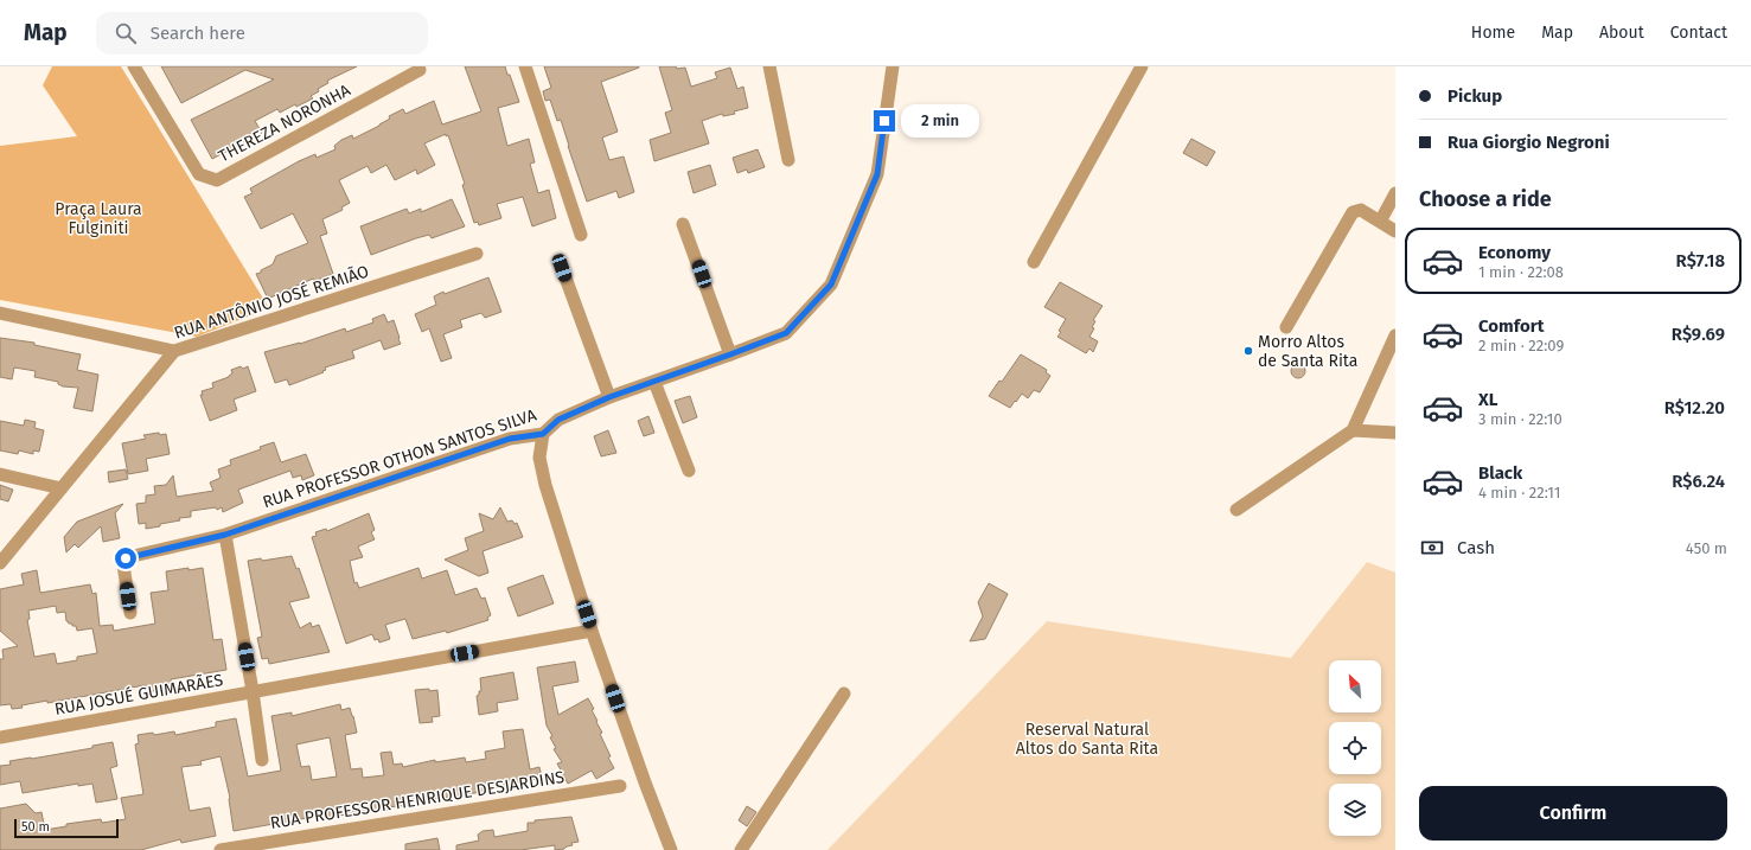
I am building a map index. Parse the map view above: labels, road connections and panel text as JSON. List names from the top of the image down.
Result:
{
  "streets": {
    "street": [
      "THEREZA NORONHA",
      "RUA ANTÔNIO JOSÉ REMIÃO",
      "RUA PROFESSOR OTHON SANTOS SILVA",
      "RUA JOSUÉ GUIMARÃES",
      "RUA PROFESSOR HENRIQUE DESJARDINS"
    ]
  },
  "parks": ["Praça Laura Fulginiti", "Reserval Natural Altos do Santa Rita"],
  "places": ["Morro Altos de Santa Rita"],
  "scale_bar": "50 m",
  "north": "top left",
  "page": {
    "header": "Map",
    "search": "Search here",
    "nav": [
      "Home",
      "Map",
      "About",
      "Contact"
    ],
    "banner": ["Pickup", "Rua Giorgio Negroni"],
    "bubble": "2 min",
    "heading": "Choose a ride",
    "list": [
      {
        "name": "Economy",
        "note": "1 min · 22:08",
        "value": "R$7.18"
      },
      {
        "name": "Comfort",
        "note": "2 min · 22:09",
        "value": "R$9.69"
      },
      {
        "name": "XL",
        "note": "3 min · 22:10",
        "value": "R$12.20"
      },
      {
        "name": "Black",
        "note": "4 min · 22:11",
        "value": "R$6.24"
      }
    ],
    "pay": ["Cash", "450 m"],
    "buttons": "Confirm",
    "scale": "50 m"
  }
}
